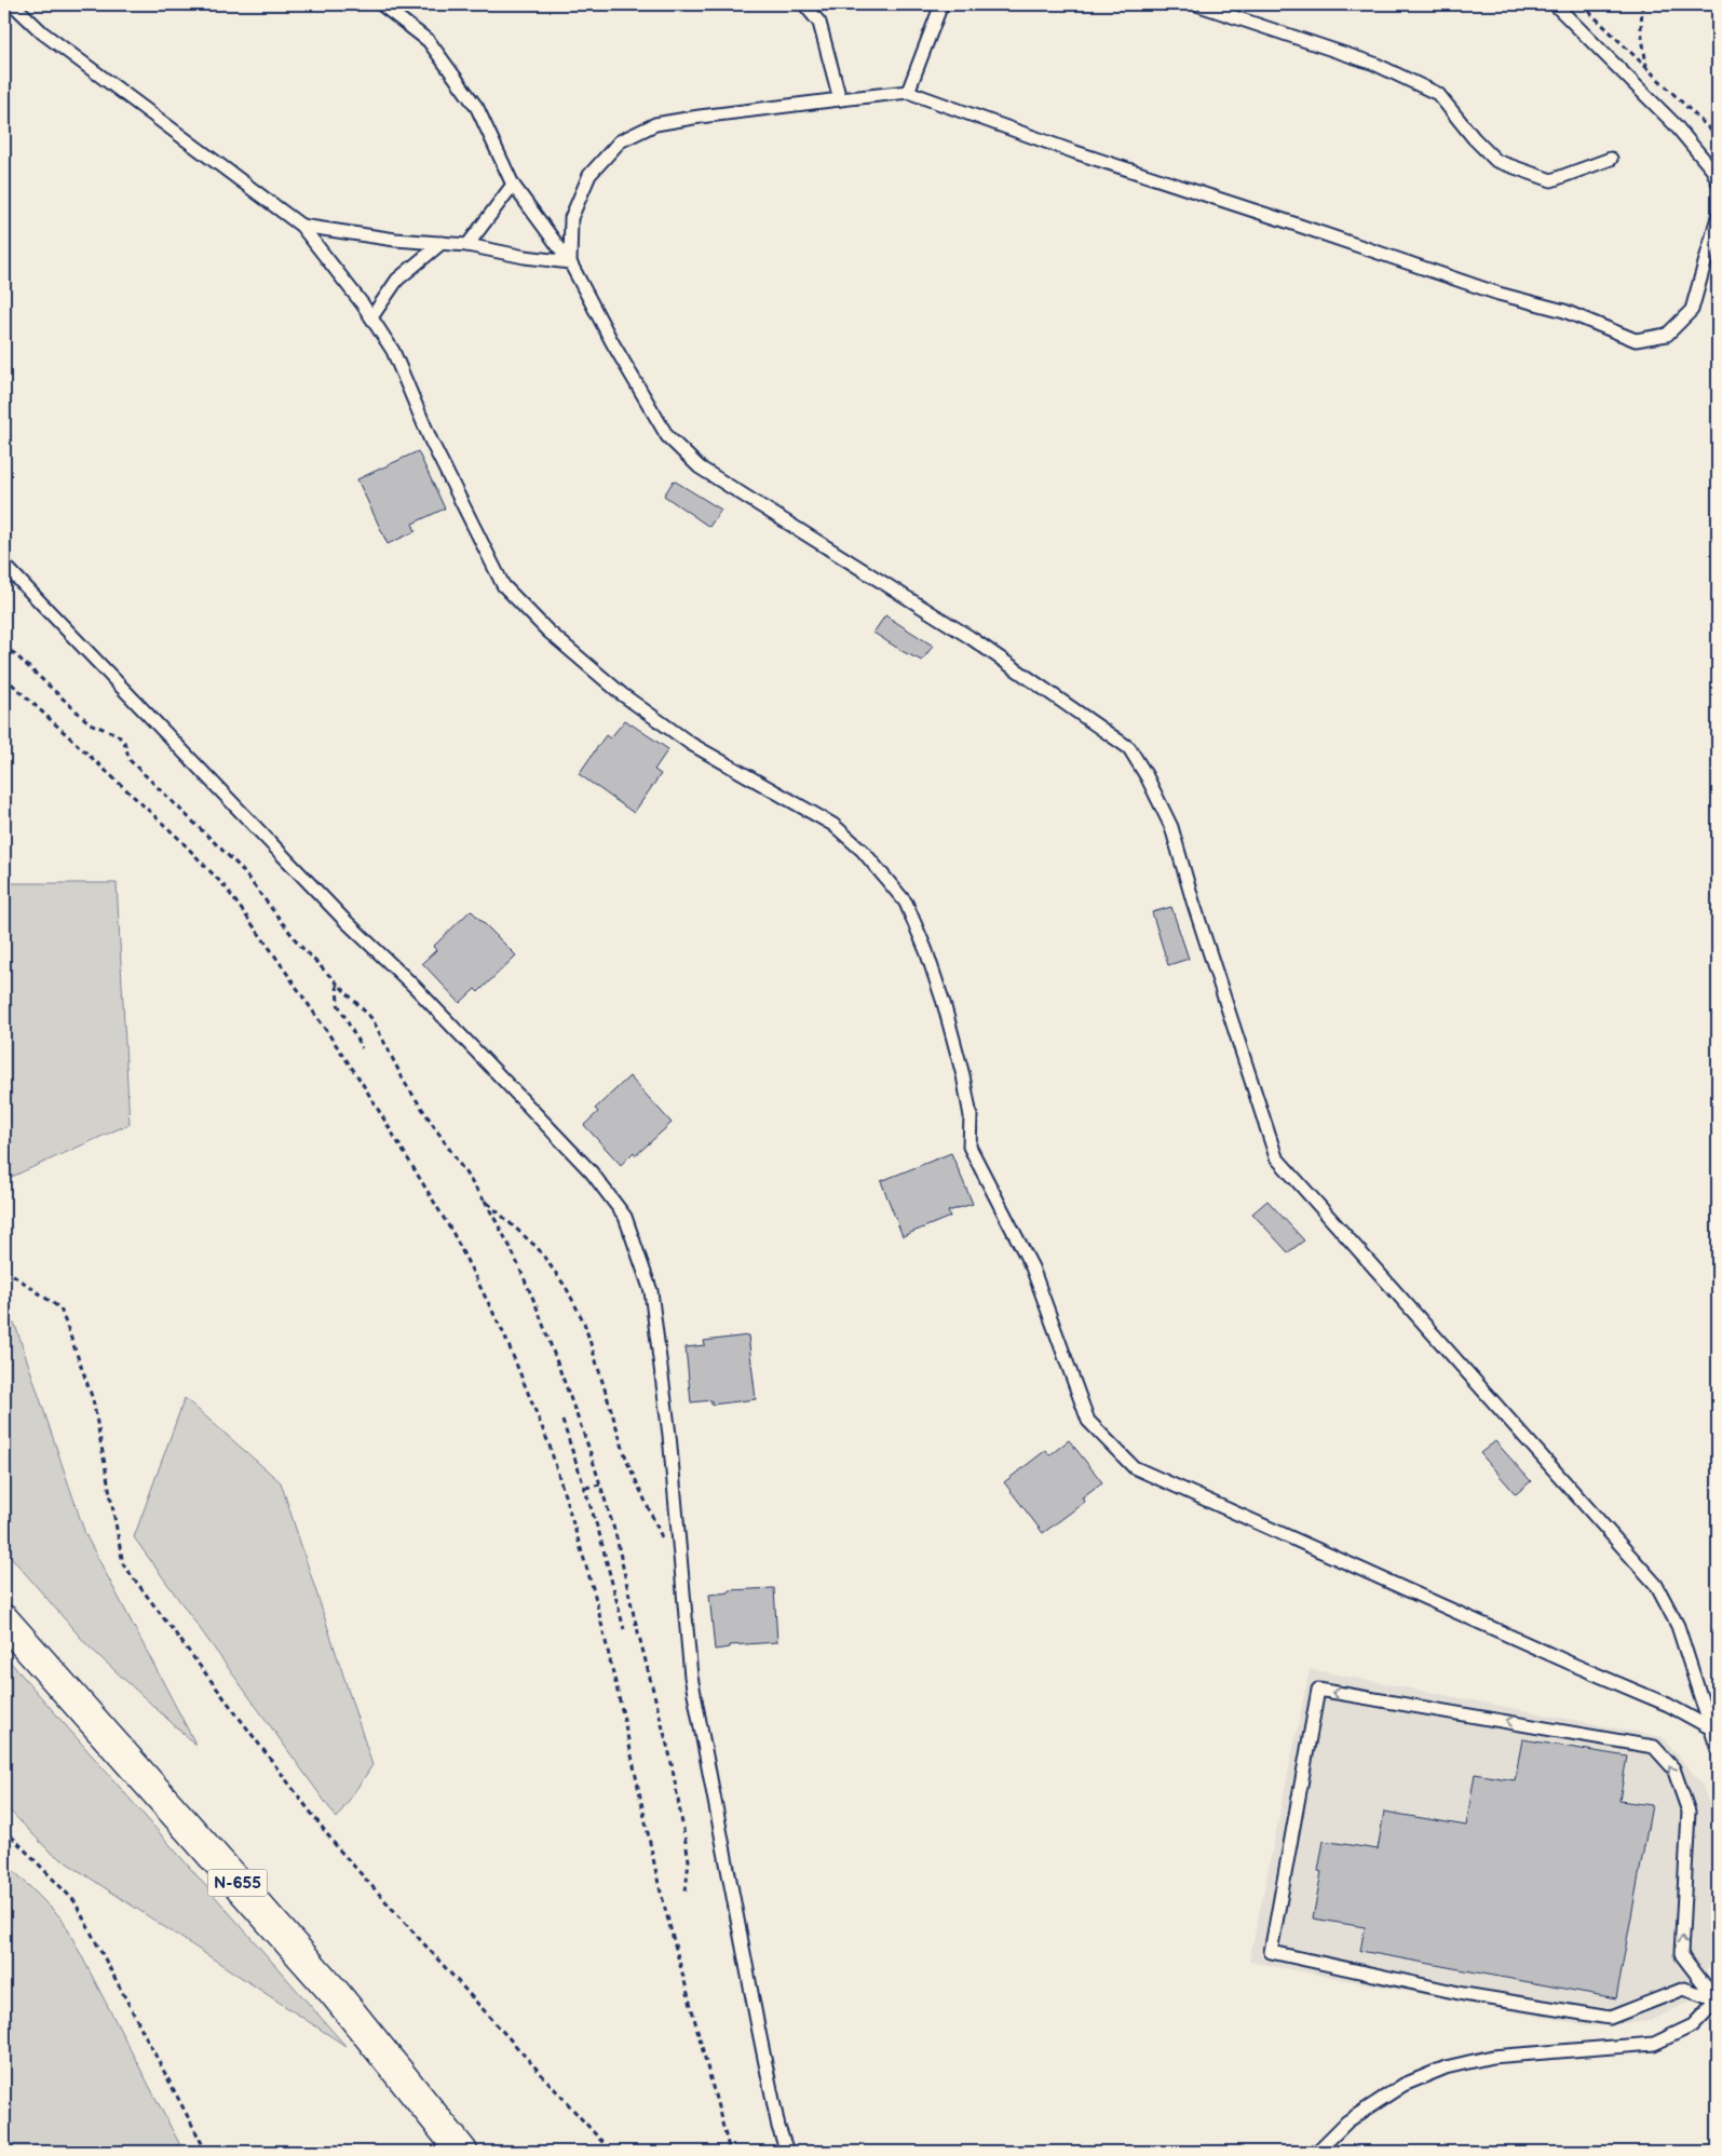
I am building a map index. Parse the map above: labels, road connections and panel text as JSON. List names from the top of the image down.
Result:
{
  "streets": {
    "highway": ["N-655"]
  }
}
